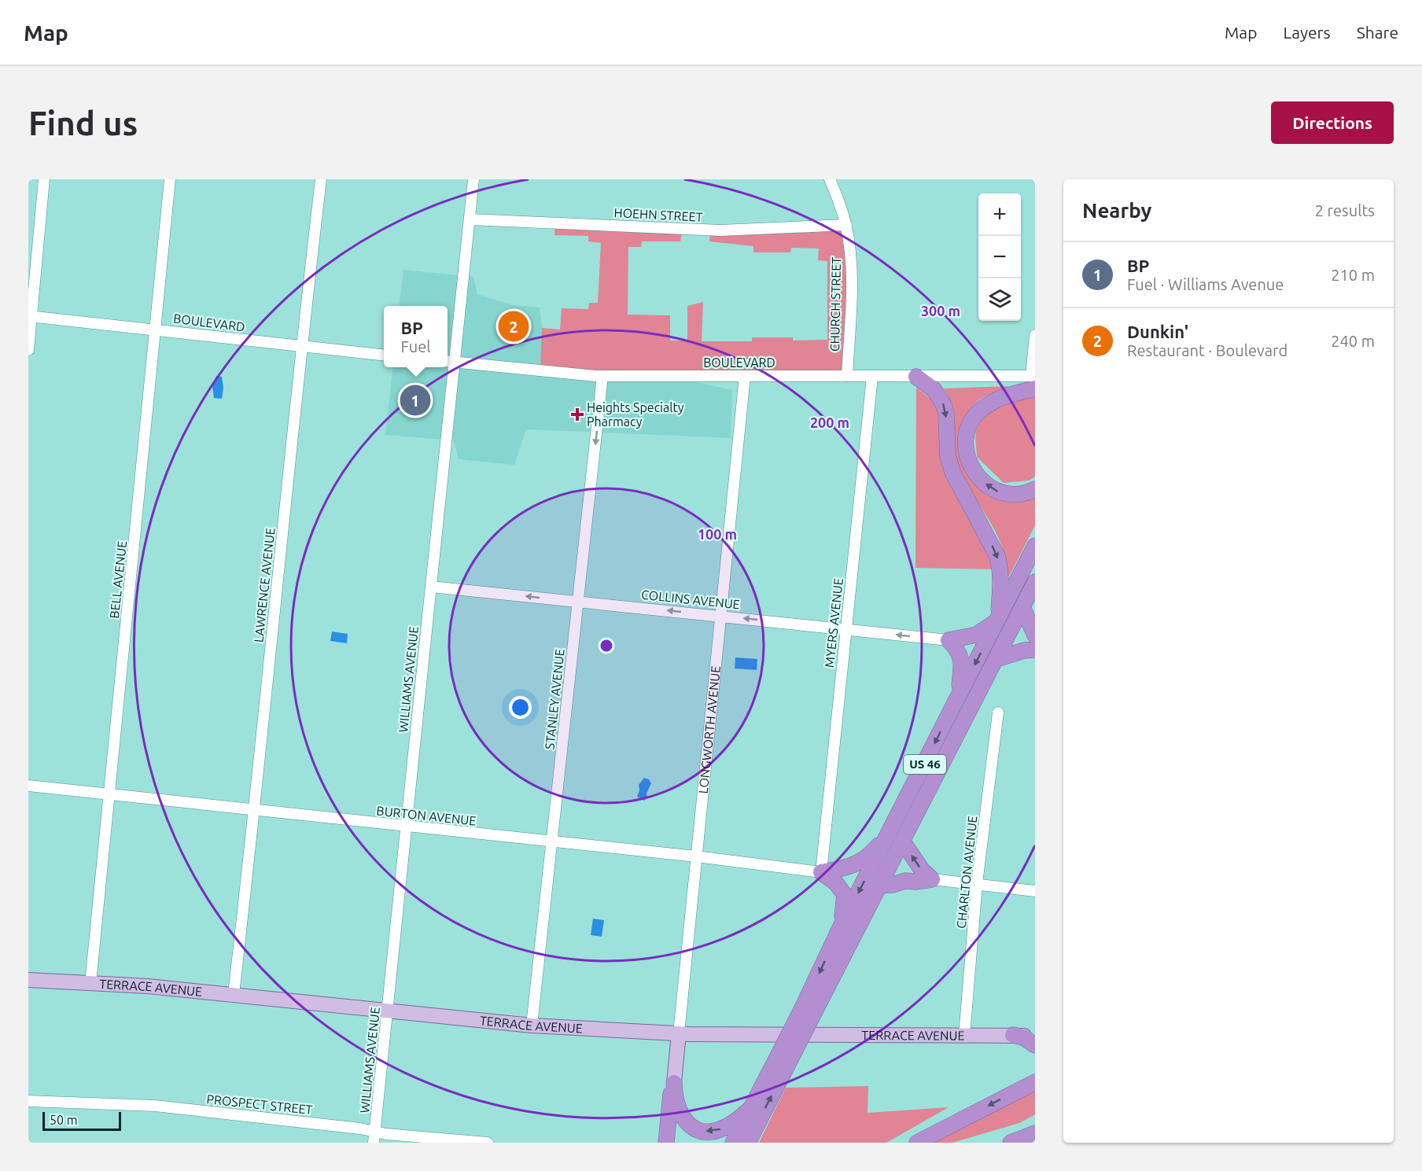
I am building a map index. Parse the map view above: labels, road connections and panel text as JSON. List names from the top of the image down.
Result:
{
  "streets": {
    "highway": ["US 46"],
    "main road": ["LONGWORTH AVENUE", "TERRACE AVENUE"],
    "street": [
      "HOEHN STREET",
      "CHURCH STREET",
      "BOULEVARD",
      "BELL AVENUE",
      "LAWRENCE AVENUE",
      "COLLINS AVENUE",
      "MYERS AVENUE",
      "WILLIAMS AVENUE",
      "STANLEY AVENUE",
      "BURTON AVENUE",
      "CHARLTON AVENUE",
      "PROSPECT STREET"
    ]
  },
  "crossings": [
    ["HOEHN STREET", "CHURCH STREET"],
    ["HOEHN STREET", "WILLIAMS AVENUE"],
    ["CHURCH STREET", "BOULEVARD"],
    ["BOULEVARD", "BELL AVENUE"],
    ["BOULEVARD", "LAWRENCE AVENUE"],
    ["BOULEVARD", "MYERS AVENUE"],
    ["BOULEVARD", "WILLIAMS AVENUE"],
    ["BOULEVARD", "STANLEY AVENUE"],
    ["BOULEVARD", "LONGWORTH AVENUE"],
    ["BELL AVENUE", "BURTON AVENUE"],
    ["BELL AVENUE", "TERRACE AVENUE"],
    ["LAWRENCE AVENUE", "BURTON AVENUE"],
    ["LAWRENCE AVENUE", "TERRACE AVENUE"],
    ["COLLINS AVENUE", "MYERS AVENUE"],
    ["COLLINS AVENUE", "WILLIAMS AVENUE"],
    ["COLLINS AVENUE", "STANLEY AVENUE"],
    ["COLLINS AVENUE", "LONGWORTH AVENUE"],
    ["MYERS AVENUE", "BURTON AVENUE"],
    ["WILLIAMS AVENUE", "BURTON AVENUE"],
    ["WILLIAMS AVENUE", "TERRACE AVENUE"],
    ["WILLIAMS AVENUE", "PROSPECT STREET"],
    ["STANLEY AVENUE", "BURTON AVENUE"],
    ["STANLEY AVENUE", "TERRACE AVENUE"],
    ["LONGWORTH AVENUE", "BURTON AVENUE"],
    ["LONGWORTH AVENUE", "TERRACE AVENUE"],
    ["CHARLTON AVENUE", "TERRACE AVENUE"]
  ],
  "one_way": ["COLLINS AVENUE"],
  "places": {
    "health": ["Heights Specialty Pharmacy"]
  },
  "scale_bar": "50 m",
  "page": {
    "header": "Map",
    "nav": ["Map", "Layers", "Share"],
    "buttons": "Directions",
    "title": "Find us",
    "heading": ["Nearby", "2 results"],
    "map_buttons": ["+", "−"],
    "list": [
      {
        "mark": "1",
        "name": "BP",
        "note": "Fuel · Williams Avenue",
        "value": "210 m"
      },
      {
        "mark": "2",
        "name": "Dunkin'",
        "note": "Restaurant · Boulevard",
        "value": "240 m"
      }
    ],
    "popup": ["BP", "Fuel"],
    "pins": ["2", "1"],
    "scale": "50 m"
  },
  "rings": ["300 m", "200 m", "100 m"]
}
